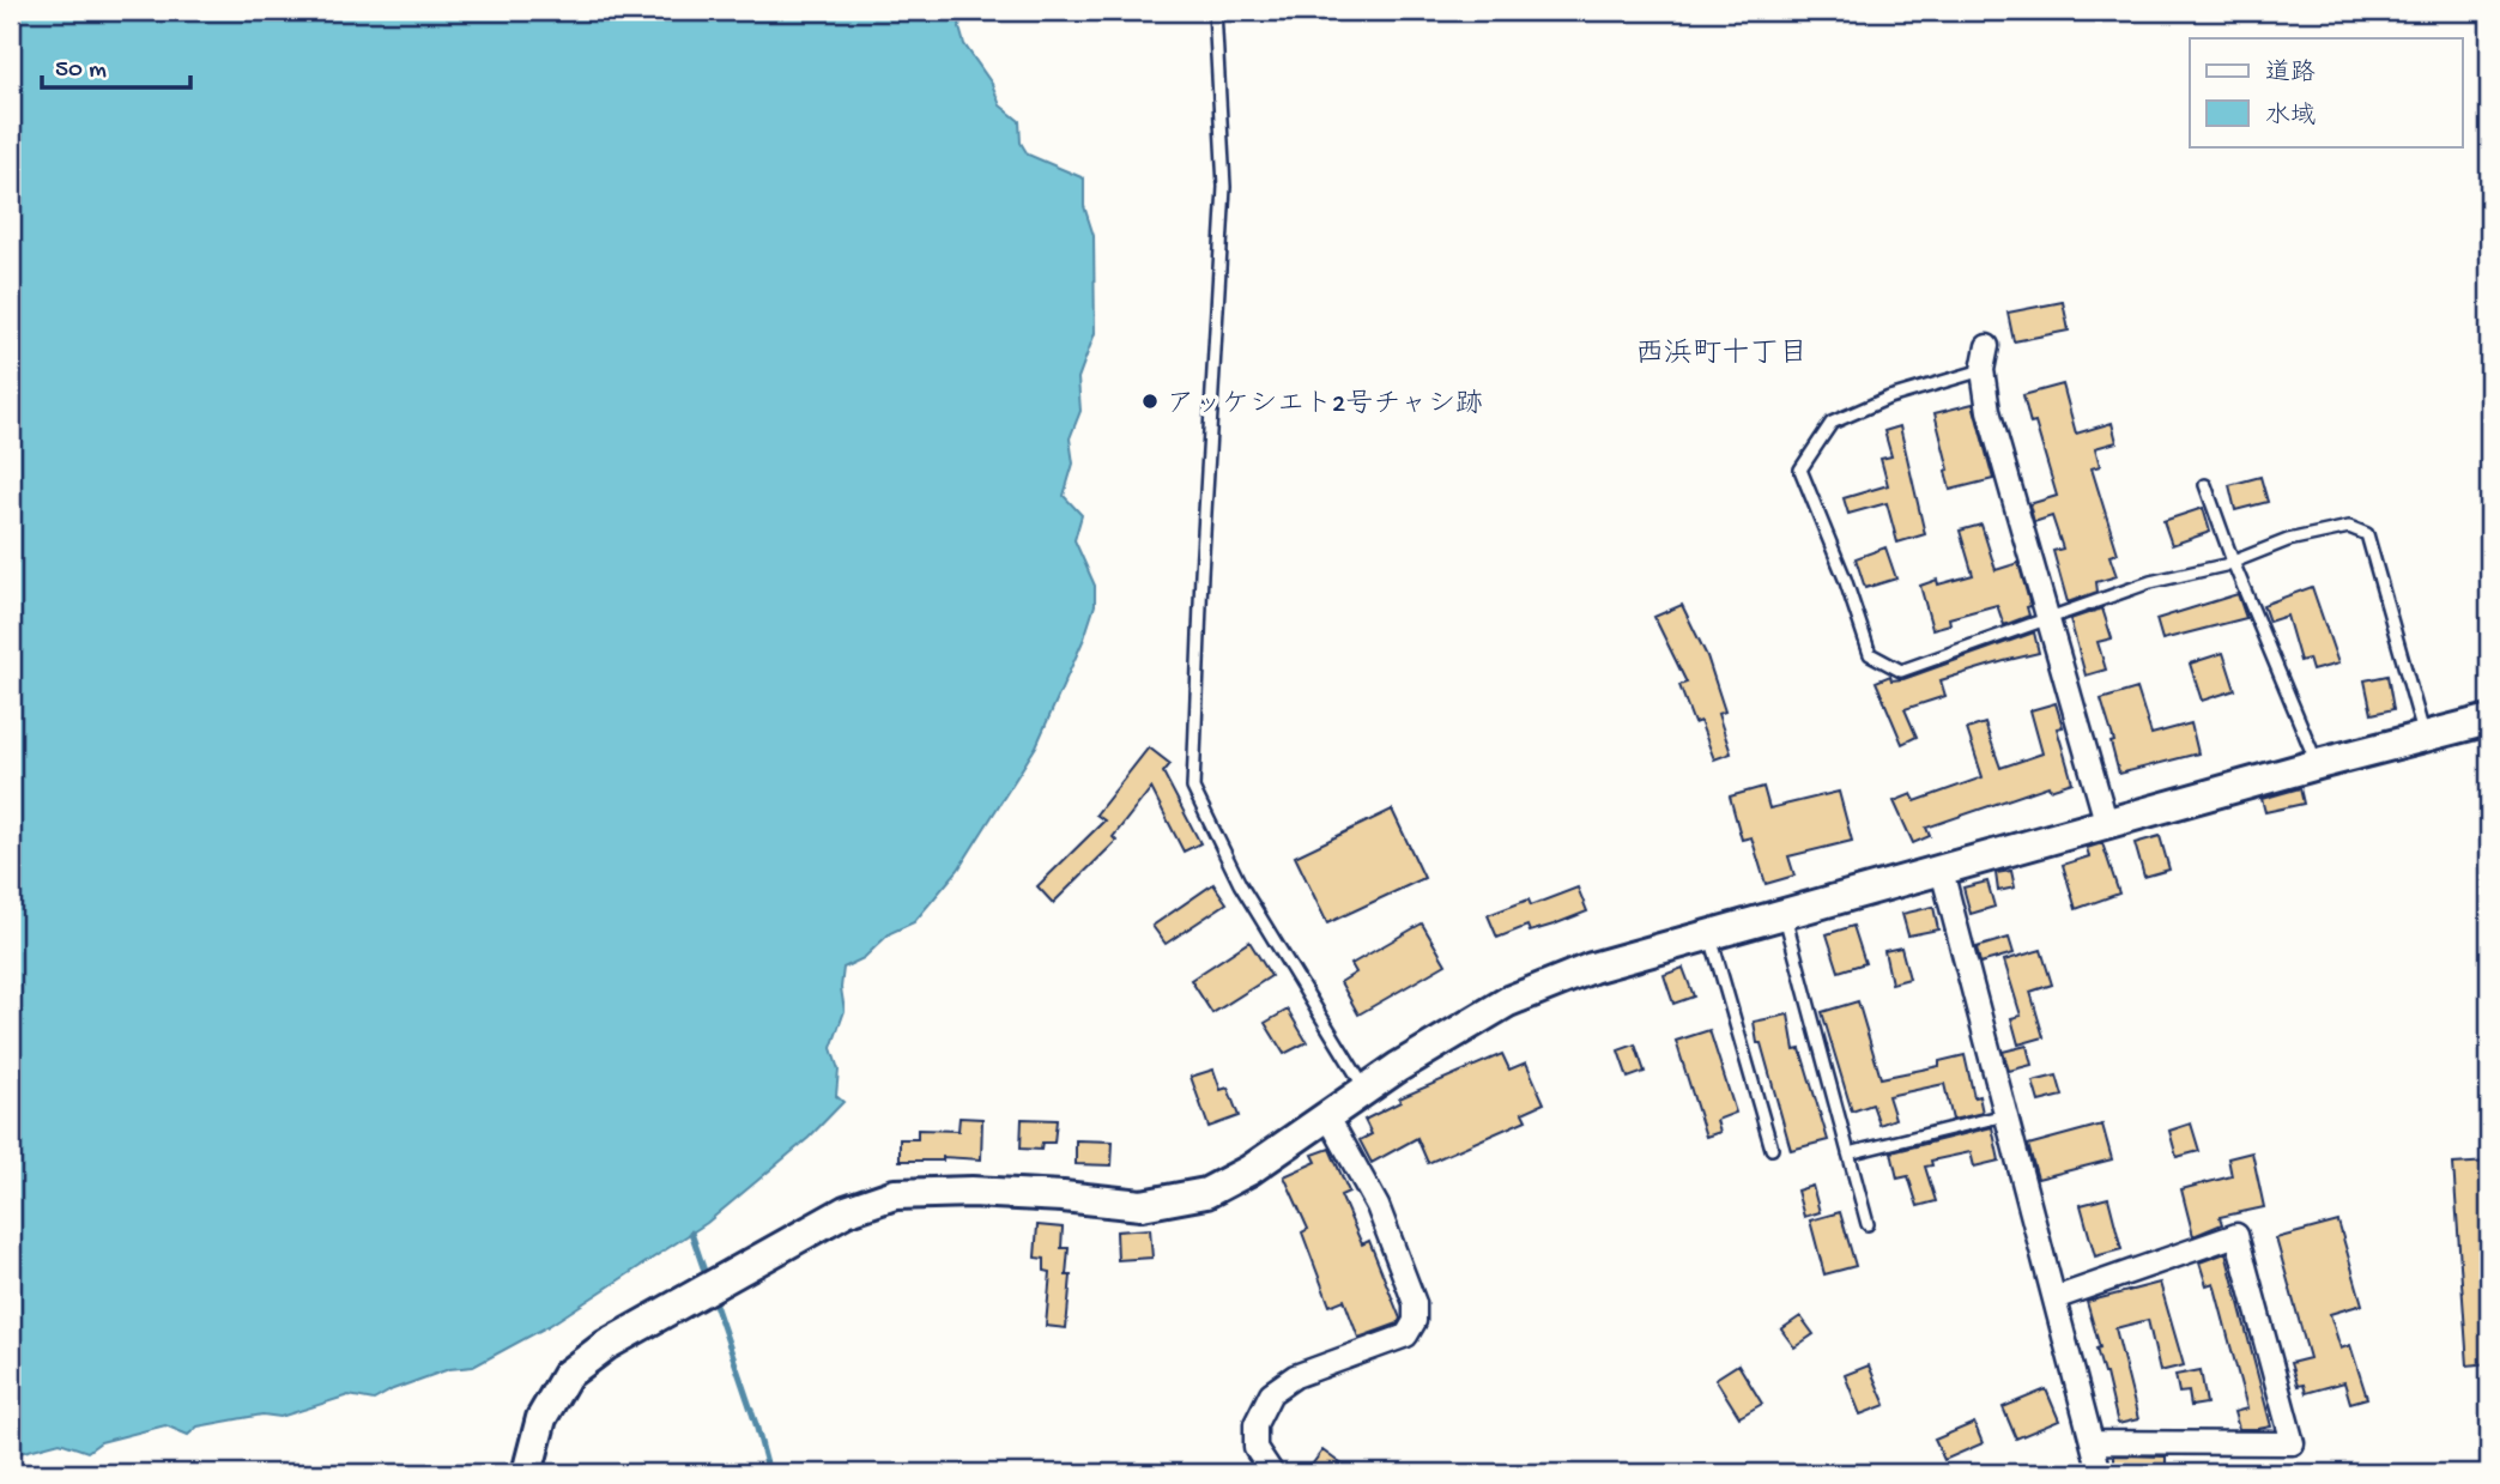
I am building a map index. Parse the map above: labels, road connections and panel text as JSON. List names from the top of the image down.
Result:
{
  "districts": ["西浜町十丁目"],
  "places": ["アッケシエト2号チャシ跡"],
  "legend": ["道路", "水域"],
  "scale_bar": "50 m"
}
